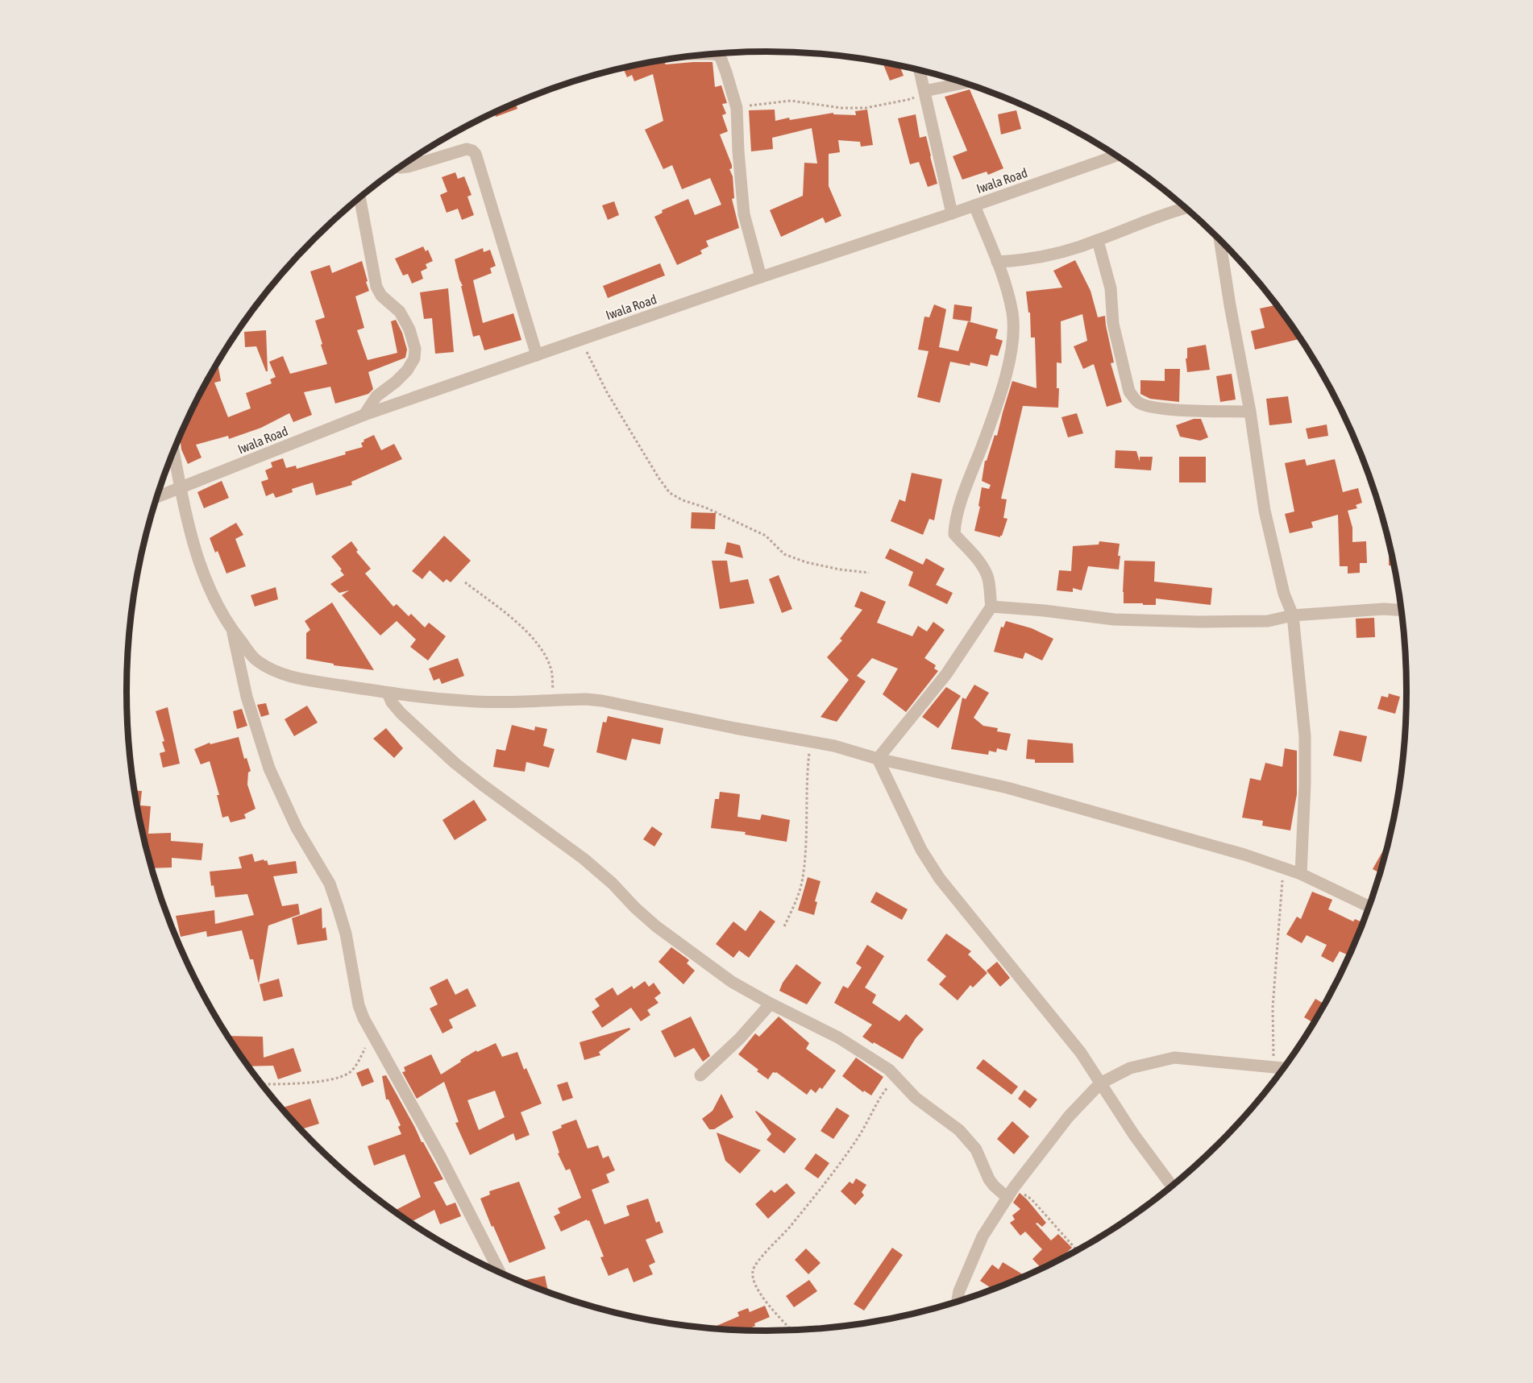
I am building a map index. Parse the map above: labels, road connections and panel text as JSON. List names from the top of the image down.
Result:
{
  "streets": {
    "street": ["Iwala Road"]
  }
}
